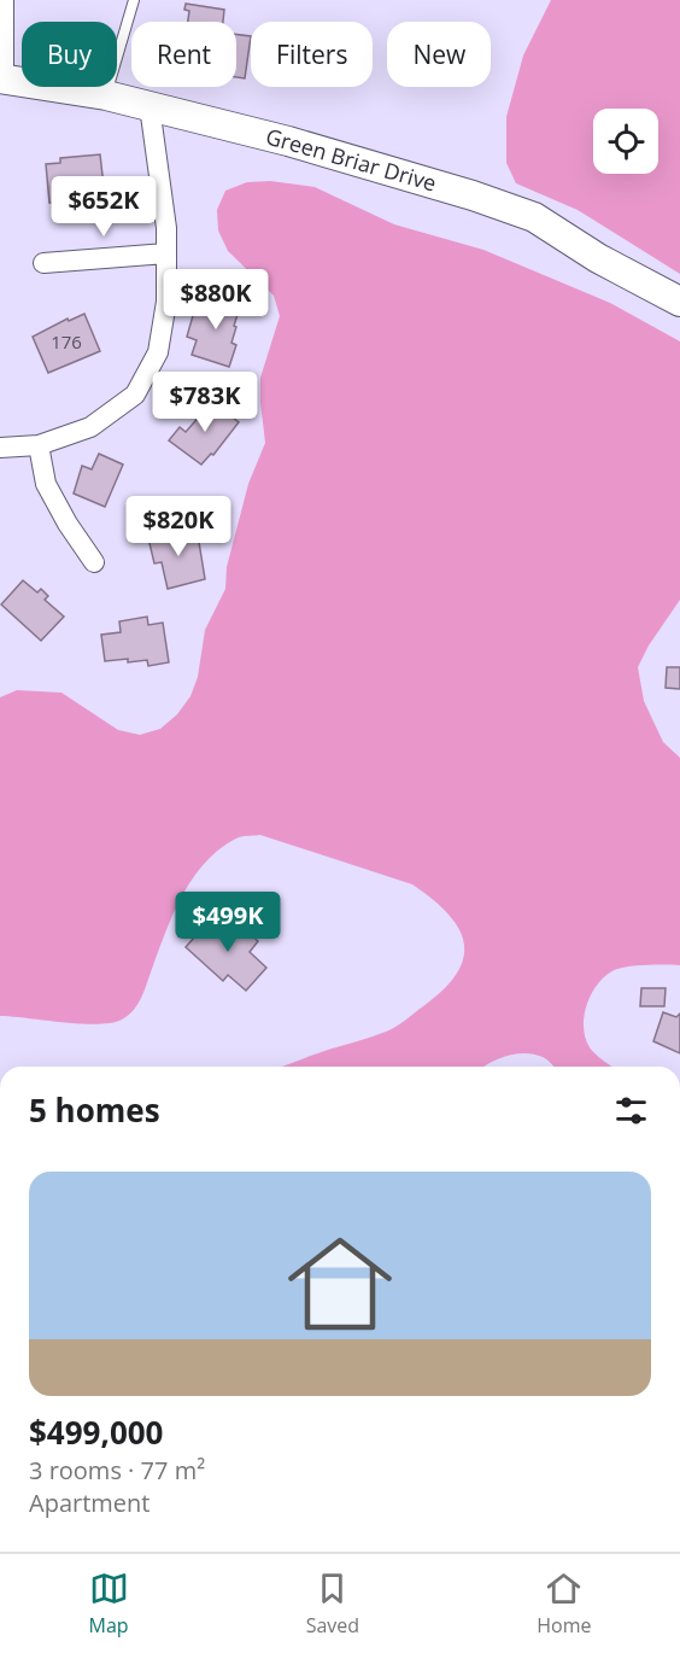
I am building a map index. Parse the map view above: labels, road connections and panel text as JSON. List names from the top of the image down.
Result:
{
  "streets": {
    "street": ["Green Briar Drive"]
  },
  "house_numbers": ["176"],
  "page": {
    "chip": [
      "Buy",
      "Rent",
      "Filters",
      "New"
    ],
    "price": [
      "$652K",
      "$880K",
      "$783K",
      "$820K",
      "$499K"
    ],
    "heading": "5 homes",
    "list": [
      {
        "name": "$499,000",
        "note": "3 rooms · 77 m² · Apartment"
      }
    ],
    "tabs": ["Map", "Saved", "Home"]
  }
}
